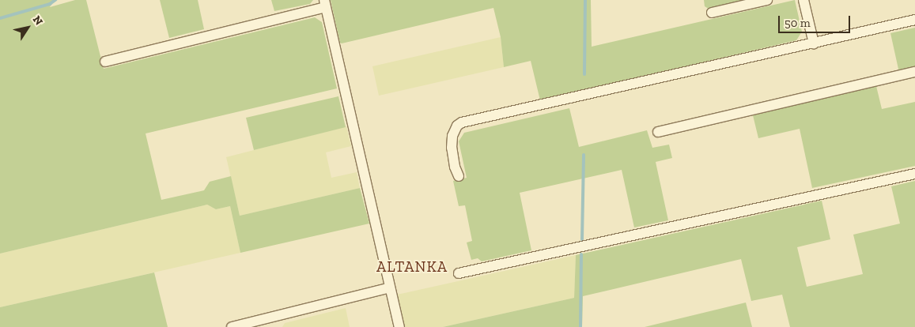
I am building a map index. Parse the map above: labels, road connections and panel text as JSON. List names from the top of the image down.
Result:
{
  "districts": ["ALTANKA"],
  "scale_bar": "50 m",
  "north": "top right"
}
